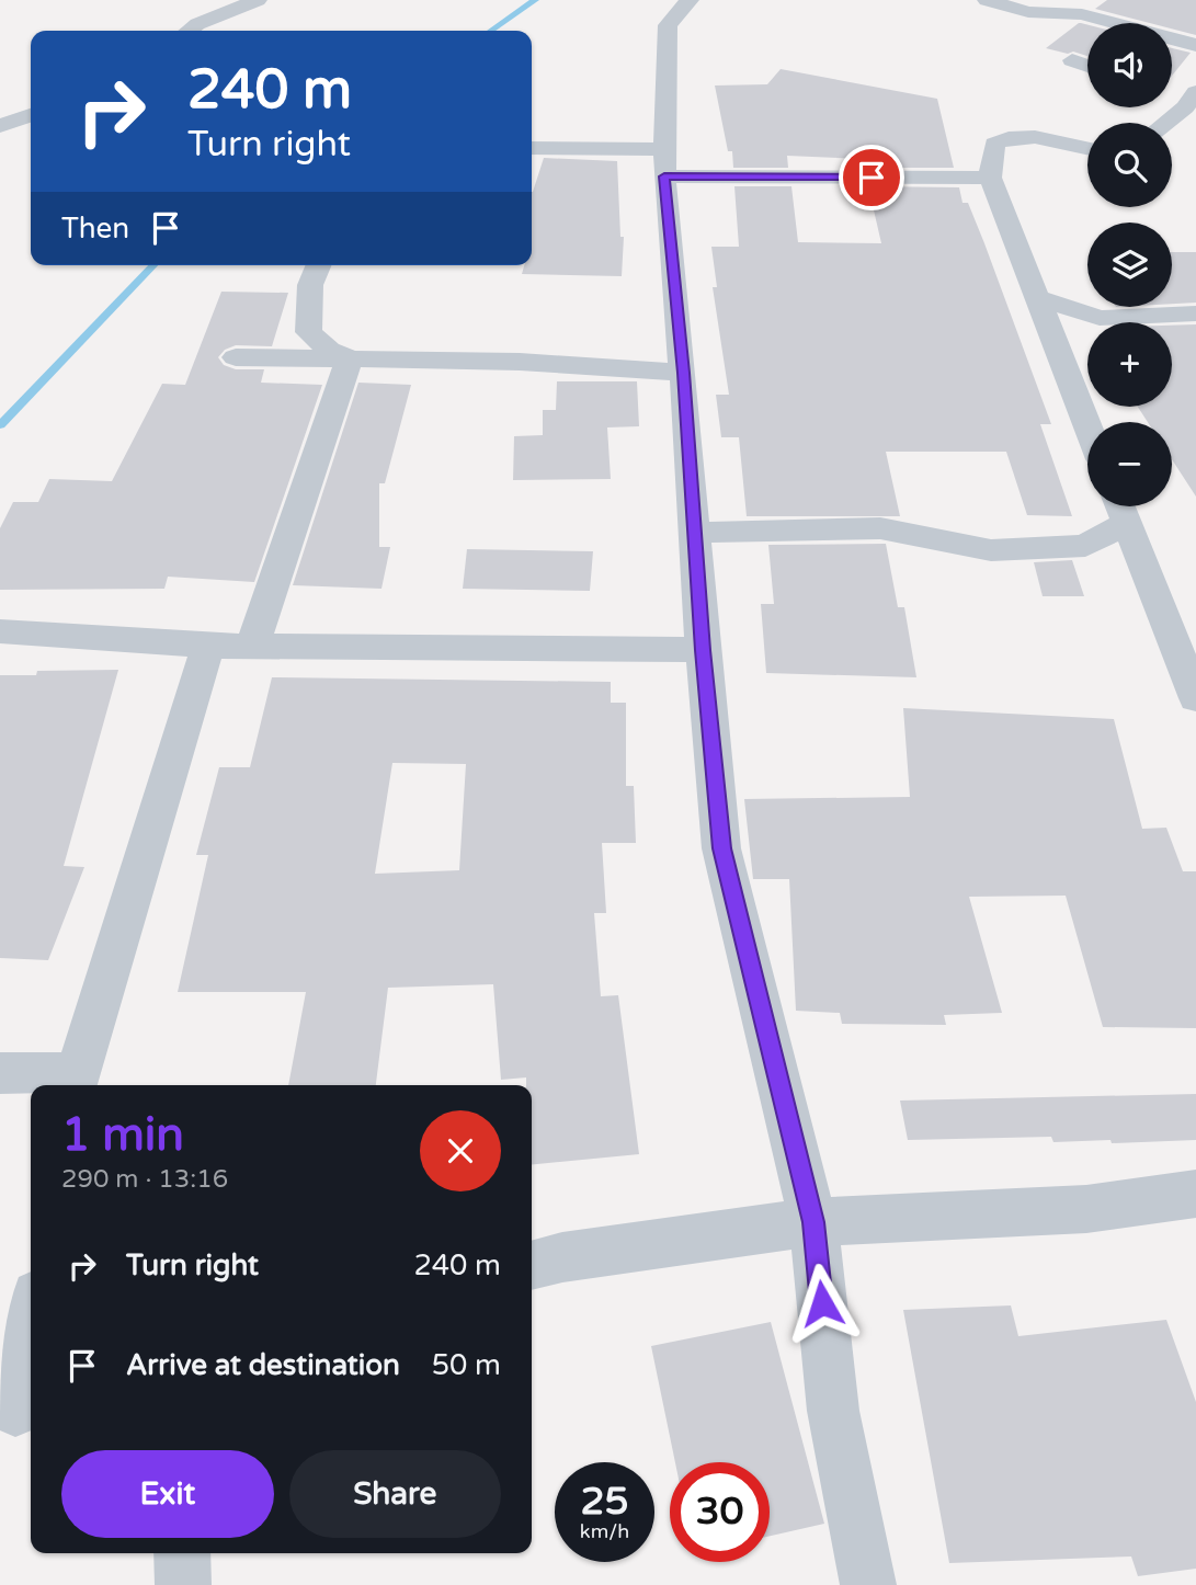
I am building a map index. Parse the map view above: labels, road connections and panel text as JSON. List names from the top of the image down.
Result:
{
  "page": {
    "map_buttons": ["+", "−"],
    "turn": ["240 m", "Turn right"],
    "then": "Then",
    "heading": ["1 min", "290 m · 13:16"],
    "list": [
      {
        "name": "Turn right",
        "value": "240 m"
      },
      {
        "name": "Arrive at destination",
        "value": "50 m"
      }
    ],
    "buttons": ["Exit", "Share"],
    "speed": "25 km/h",
    "limit": "30"
  }
}
